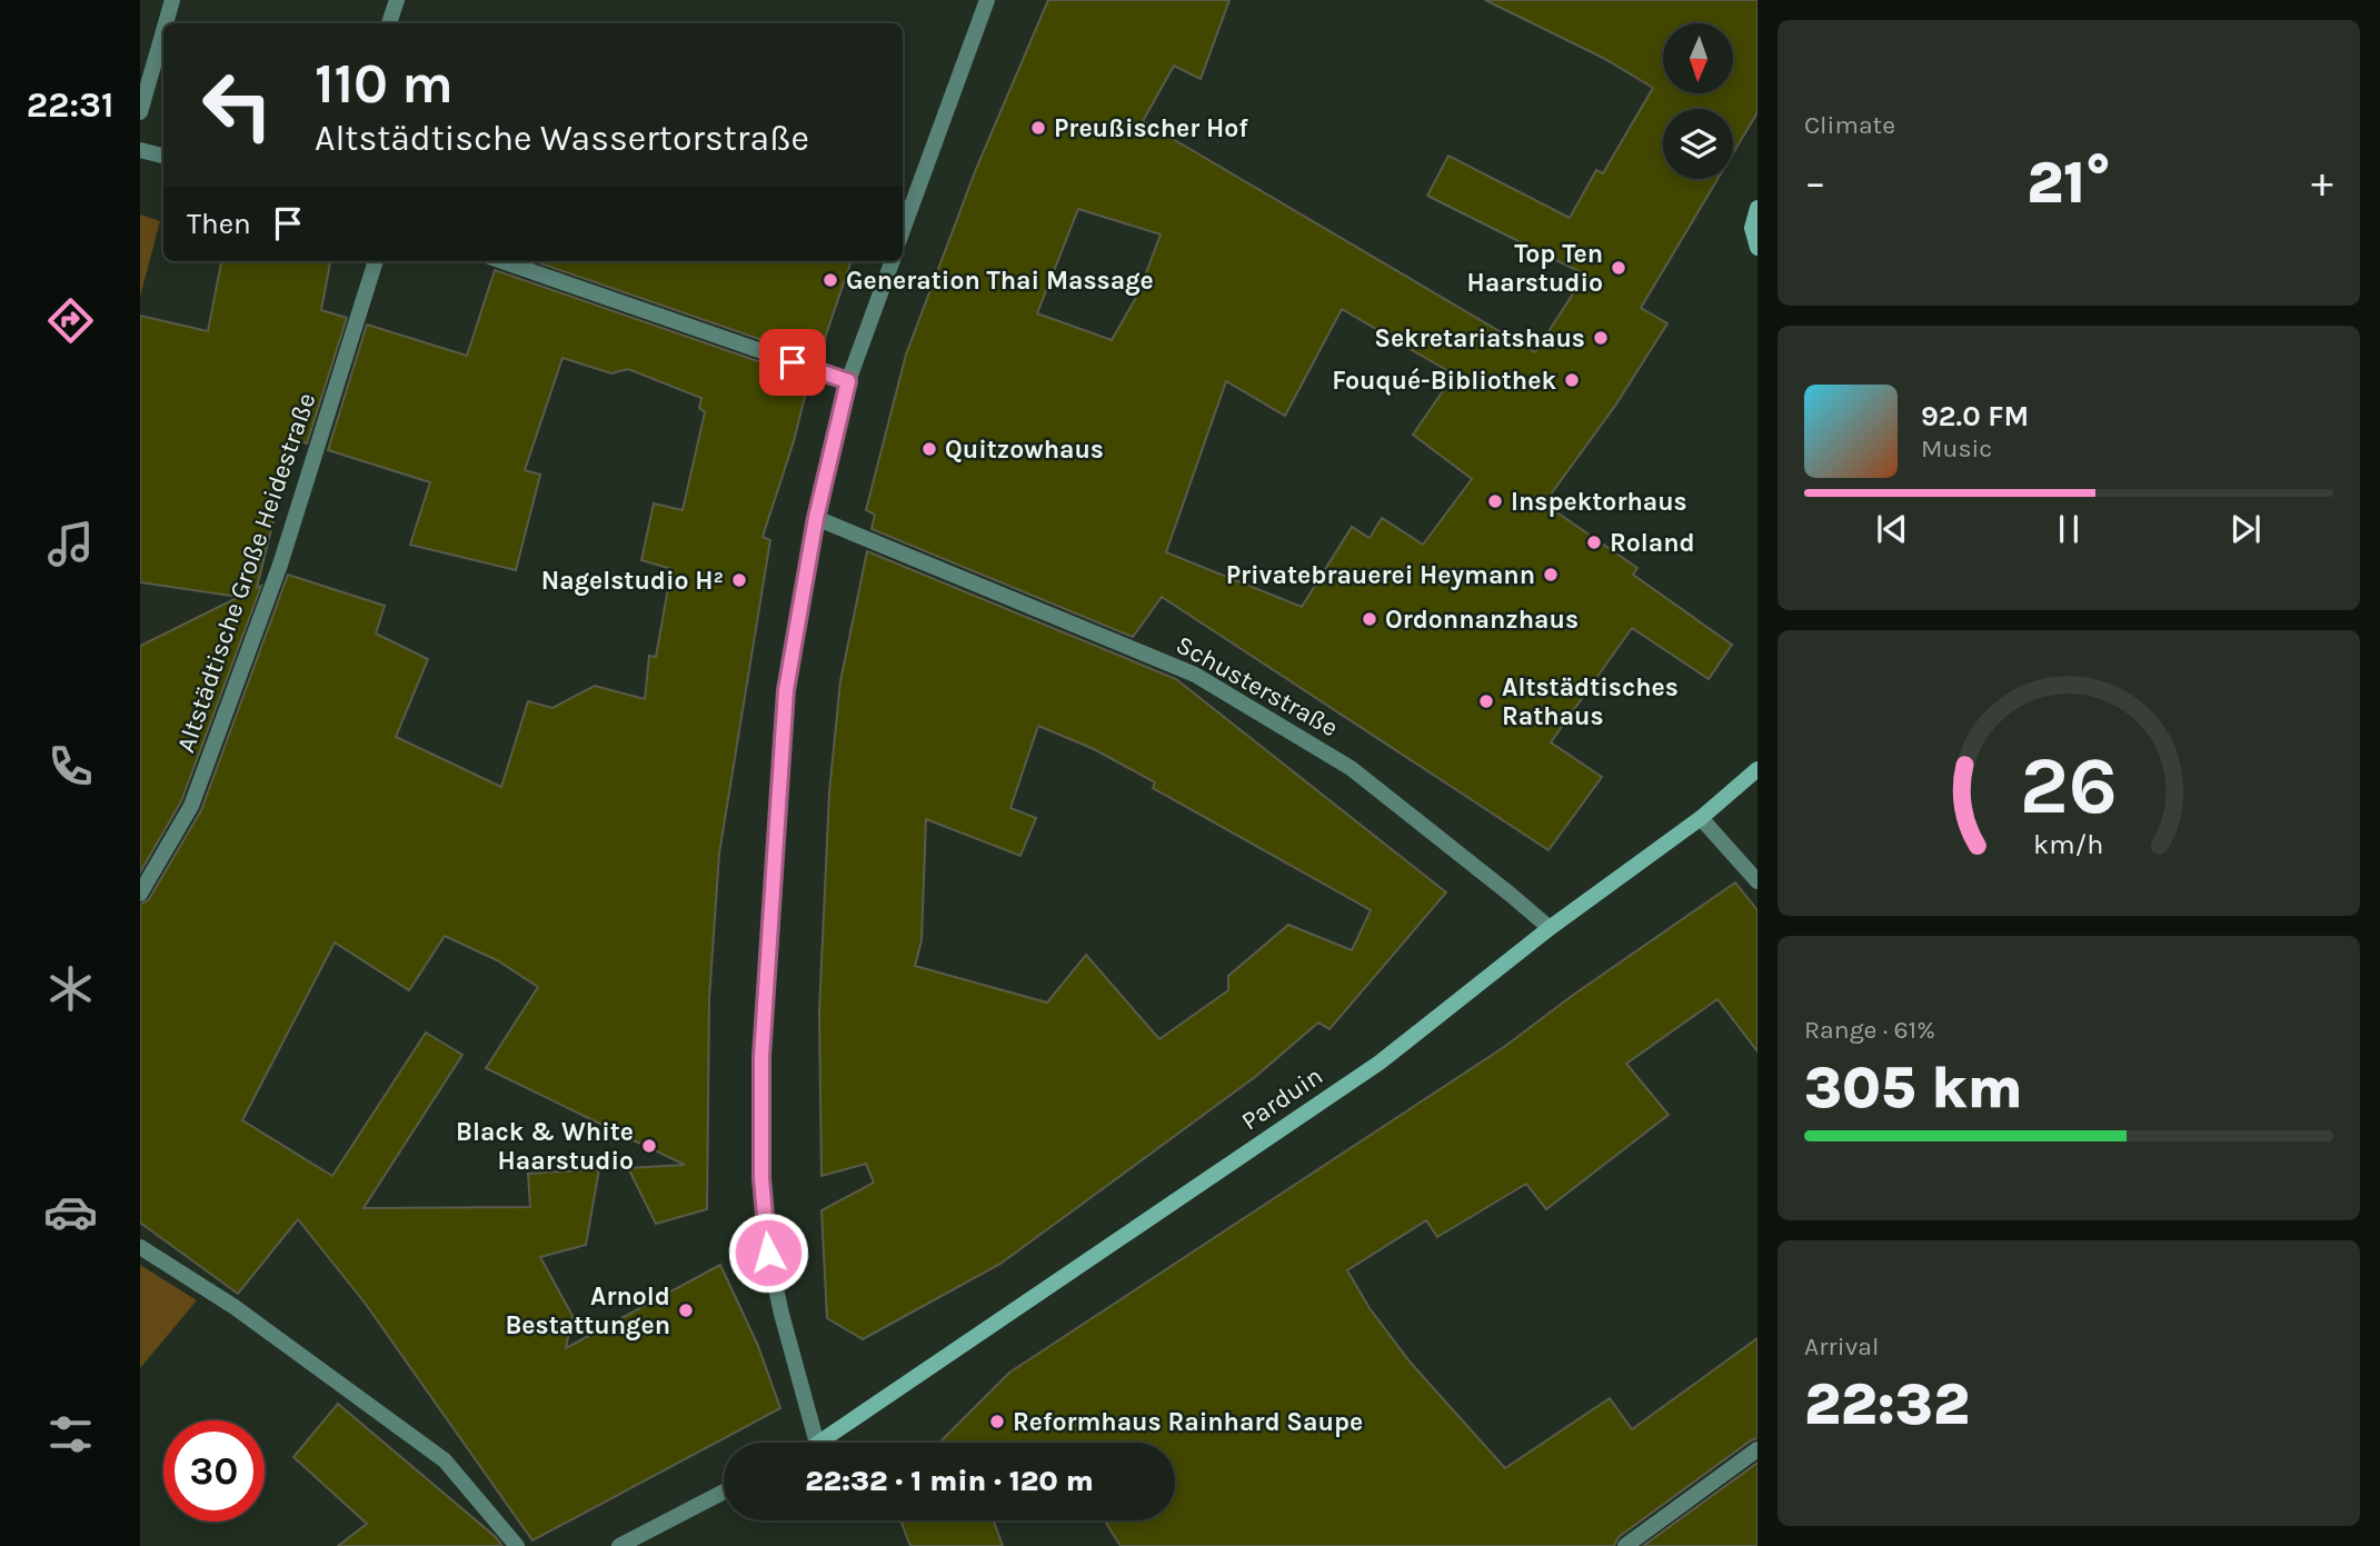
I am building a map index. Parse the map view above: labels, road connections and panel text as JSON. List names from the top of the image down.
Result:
{
  "streets": {
    "street": ["Altstädtische Große Heidestraße", "Schusterstraße", "Parduin"]
  },
  "crossings": [
    ["Schusterstraße", "Parduin"]
  ],
  "places": [
    "Preußischer Hof",
    "Top Ten Haarstudio",
    "Generation Thai Massage",
    "Sekretariatshaus",
    "Fouqué-Bibliothek",
    "Quitzowhaus",
    "Inspektorhaus",
    "Roland",
    "Privatebrauerei Heymann",
    "Nagelstudio H²",
    "Ordonnanzhaus",
    "Altstädtisches Rathaus",
    "Black & White Haarstudio",
    "Arnold Bestattungen",
    "Reformhaus Rainhard Saupe"
  ],
  "north": "bottom",
  "page": {
    "tabs": "22:31",
    "tile": [
      "Climate",
      ["Range · 61%", "305 km"],
      ["Arrival", "22:32"]
    ],
    "turn": ["110 m", "Altstädtische Wassertorstraße"],
    "heat": ["−", "21°", "+"],
    "then": "Then",
    "song": ["92.0 FM", "Music"],
    "limit": "30",
    "trip": "22:32 · 1 min · 120 m",
    "gauge": ["26", "km/h"]
  }
}
